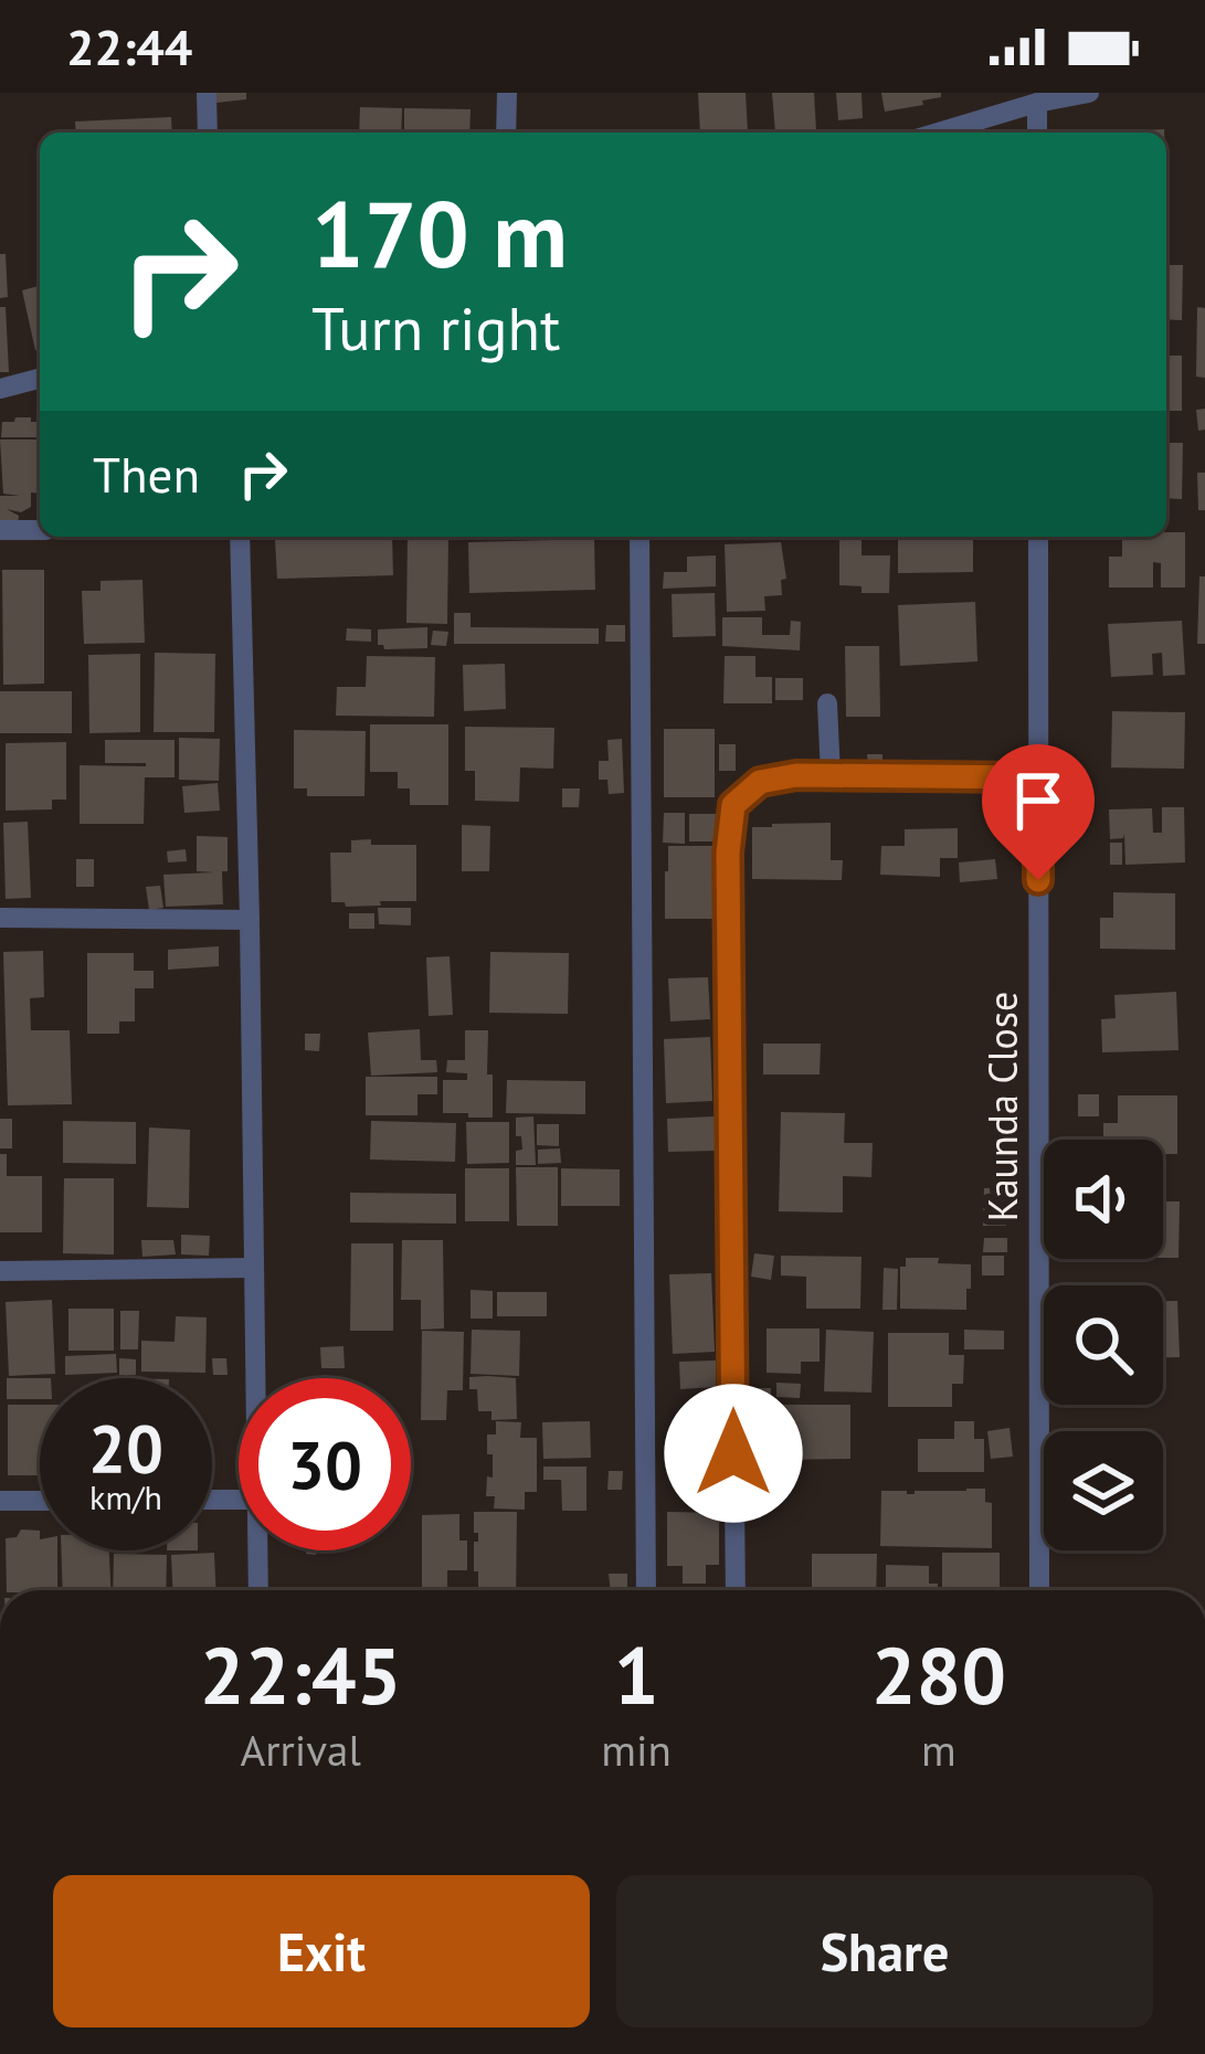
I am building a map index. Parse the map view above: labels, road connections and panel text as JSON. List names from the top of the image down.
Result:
{
  "streets": {
    "street": ["Kaunda Close"]
  },
  "page": {
    "status": "22:44",
    "turn": ["170 m", "Turn right"],
    "then": "Then",
    "speed": "20 km/h",
    "limit": "30",
    "eta": [
      "22:45",
      "Arrival",
      "1",
      "min",
      "280",
      "m"
    ],
    "buttons": ["Exit", "Share"]
  }
}
